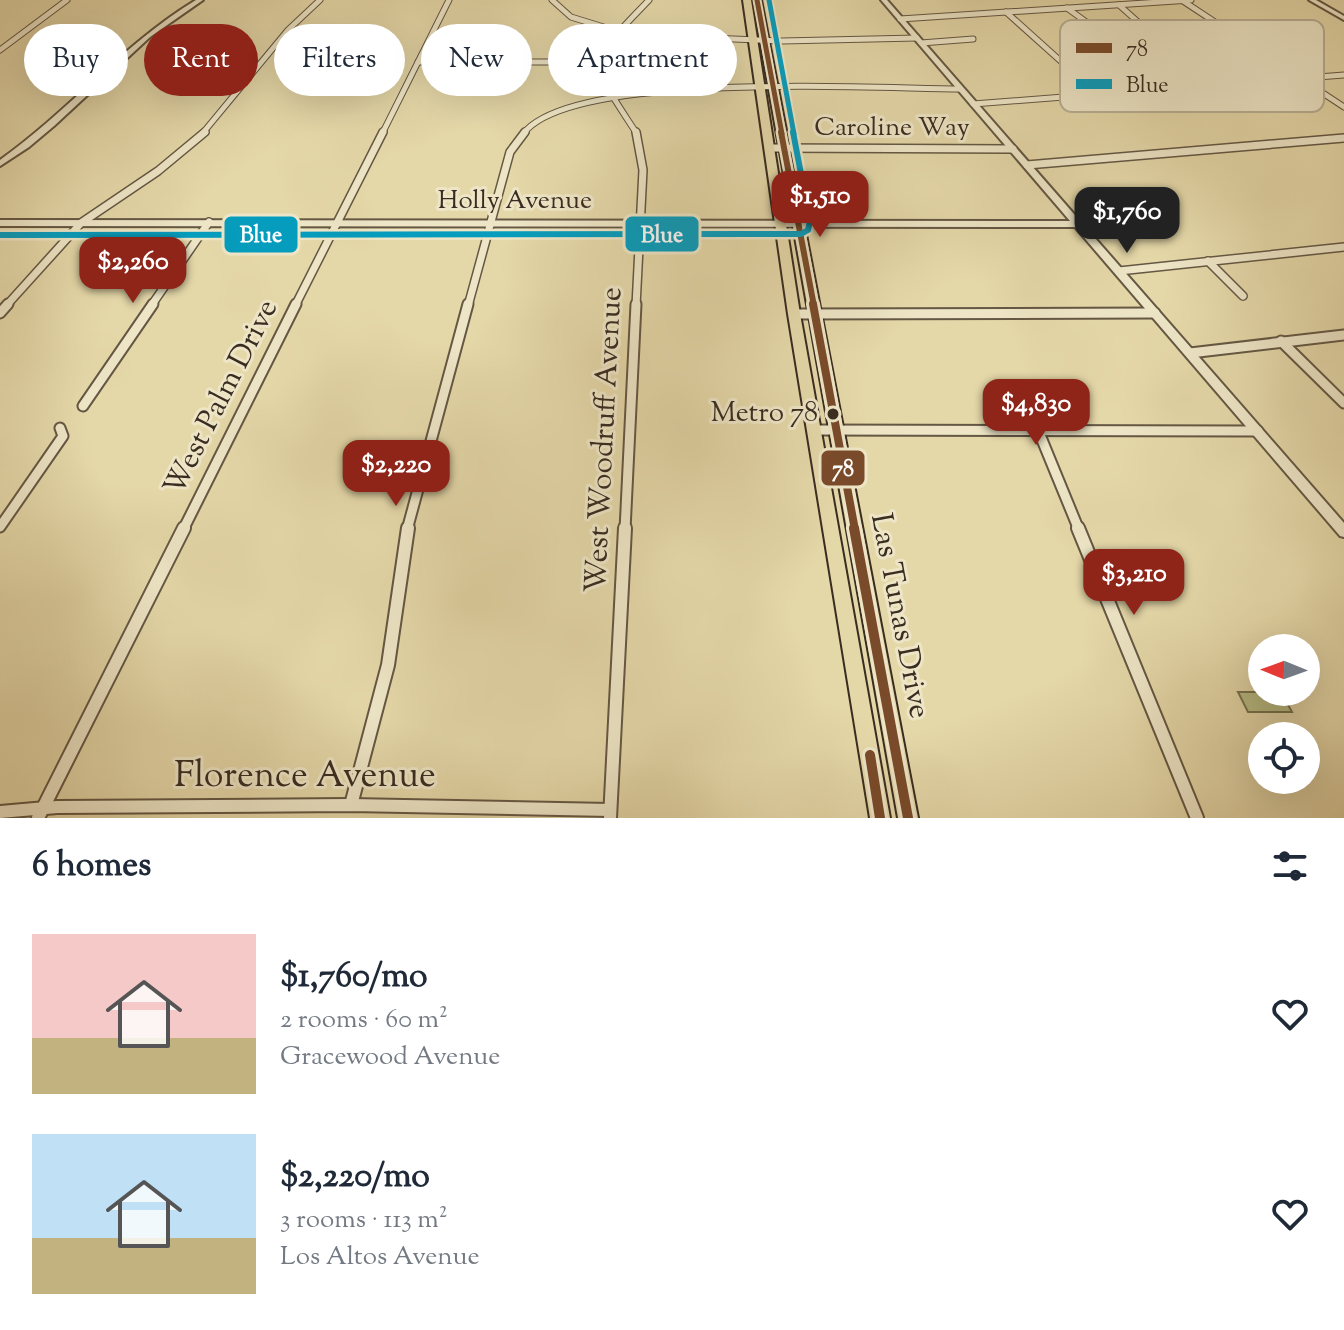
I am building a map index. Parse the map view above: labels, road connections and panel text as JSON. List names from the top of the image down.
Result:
{
  "streets": {
    "main road": ["Las Tunas Drive"],
    "street": [
      "Caroline Way",
      "Holly Avenue",
      "West Palm Drive",
      "West Woodruff Avenue",
      "Florence Avenue"
    ]
  },
  "crossings": [
    ["Caroline Way", "Las Tunas Drive"],
    ["Holly Avenue", "West Palm Drive"],
    ["Holly Avenue", "West Woodruff Avenue"],
    ["Holly Avenue", "Las Tunas Drive"],
    ["West Palm Drive", "Florence Avenue"],
    ["West Woodruff Avenue", "Florence Avenue"]
  ],
  "places": ["Metro 78"],
  "lines": ["transit line 78", "transit line Blue"],
  "legend": ["78", "Blue"],
  "north": "left",
  "page": {
    "chip": [
      "Buy",
      "Rent",
      "Filters",
      "New",
      "Apartment"
    ],
    "price": [
      "$1,510",
      "$1,760",
      "$2,260",
      "$4,830",
      "$2,220",
      "$3,210"
    ],
    "heading": "6 homes",
    "list": [
      {
        "name": "$1,760/mo",
        "note": "2 rooms · 60 m² · Gracewood Avenue"
      },
      {
        "name": "$2,220/mo",
        "note": "3 rooms · 113 m² · Los Altos Avenue"
      }
    ]
  }
}
